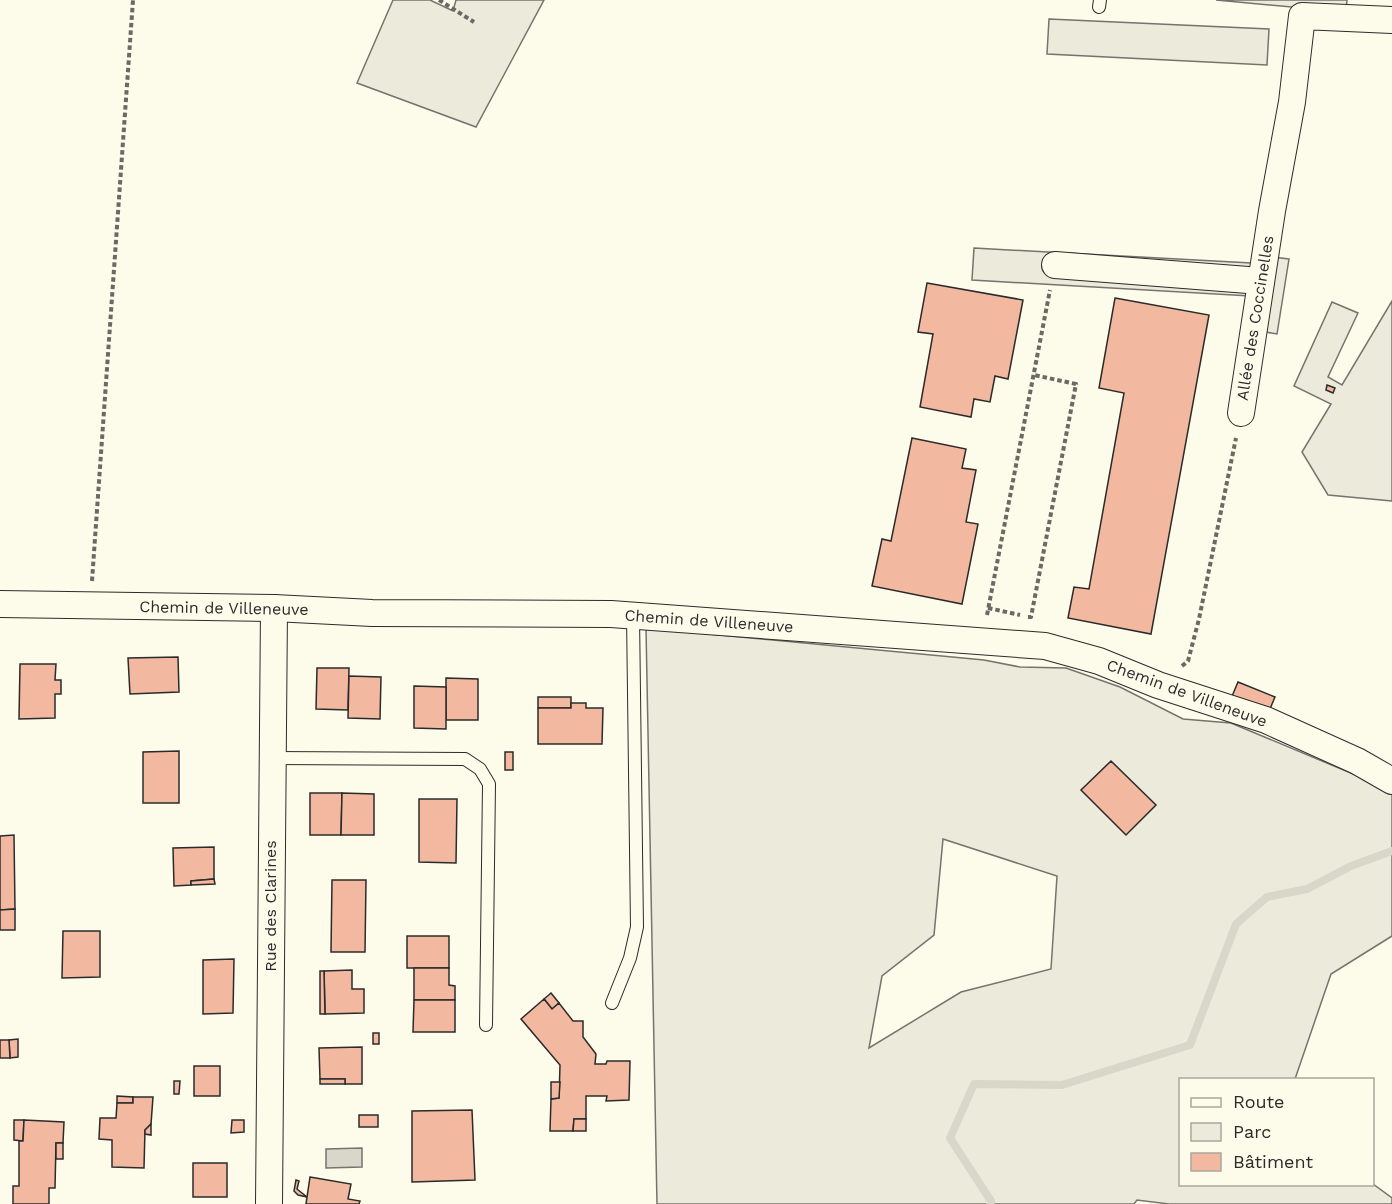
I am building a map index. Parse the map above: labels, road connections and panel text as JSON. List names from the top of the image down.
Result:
{
  "streets": {
    "street": ["Allée des Coccinelles", "Chemin de Villeneuve", "Rue des Clarines"]
  },
  "crossings": [
    ["Allée des Coccinelles", "Chemin de Villeneuve"],
    ["Chemin de Villeneuve", "Rue des Clarines"]
  ],
  "legend": ["Route", "Parc", "Bâtiment"]
}
